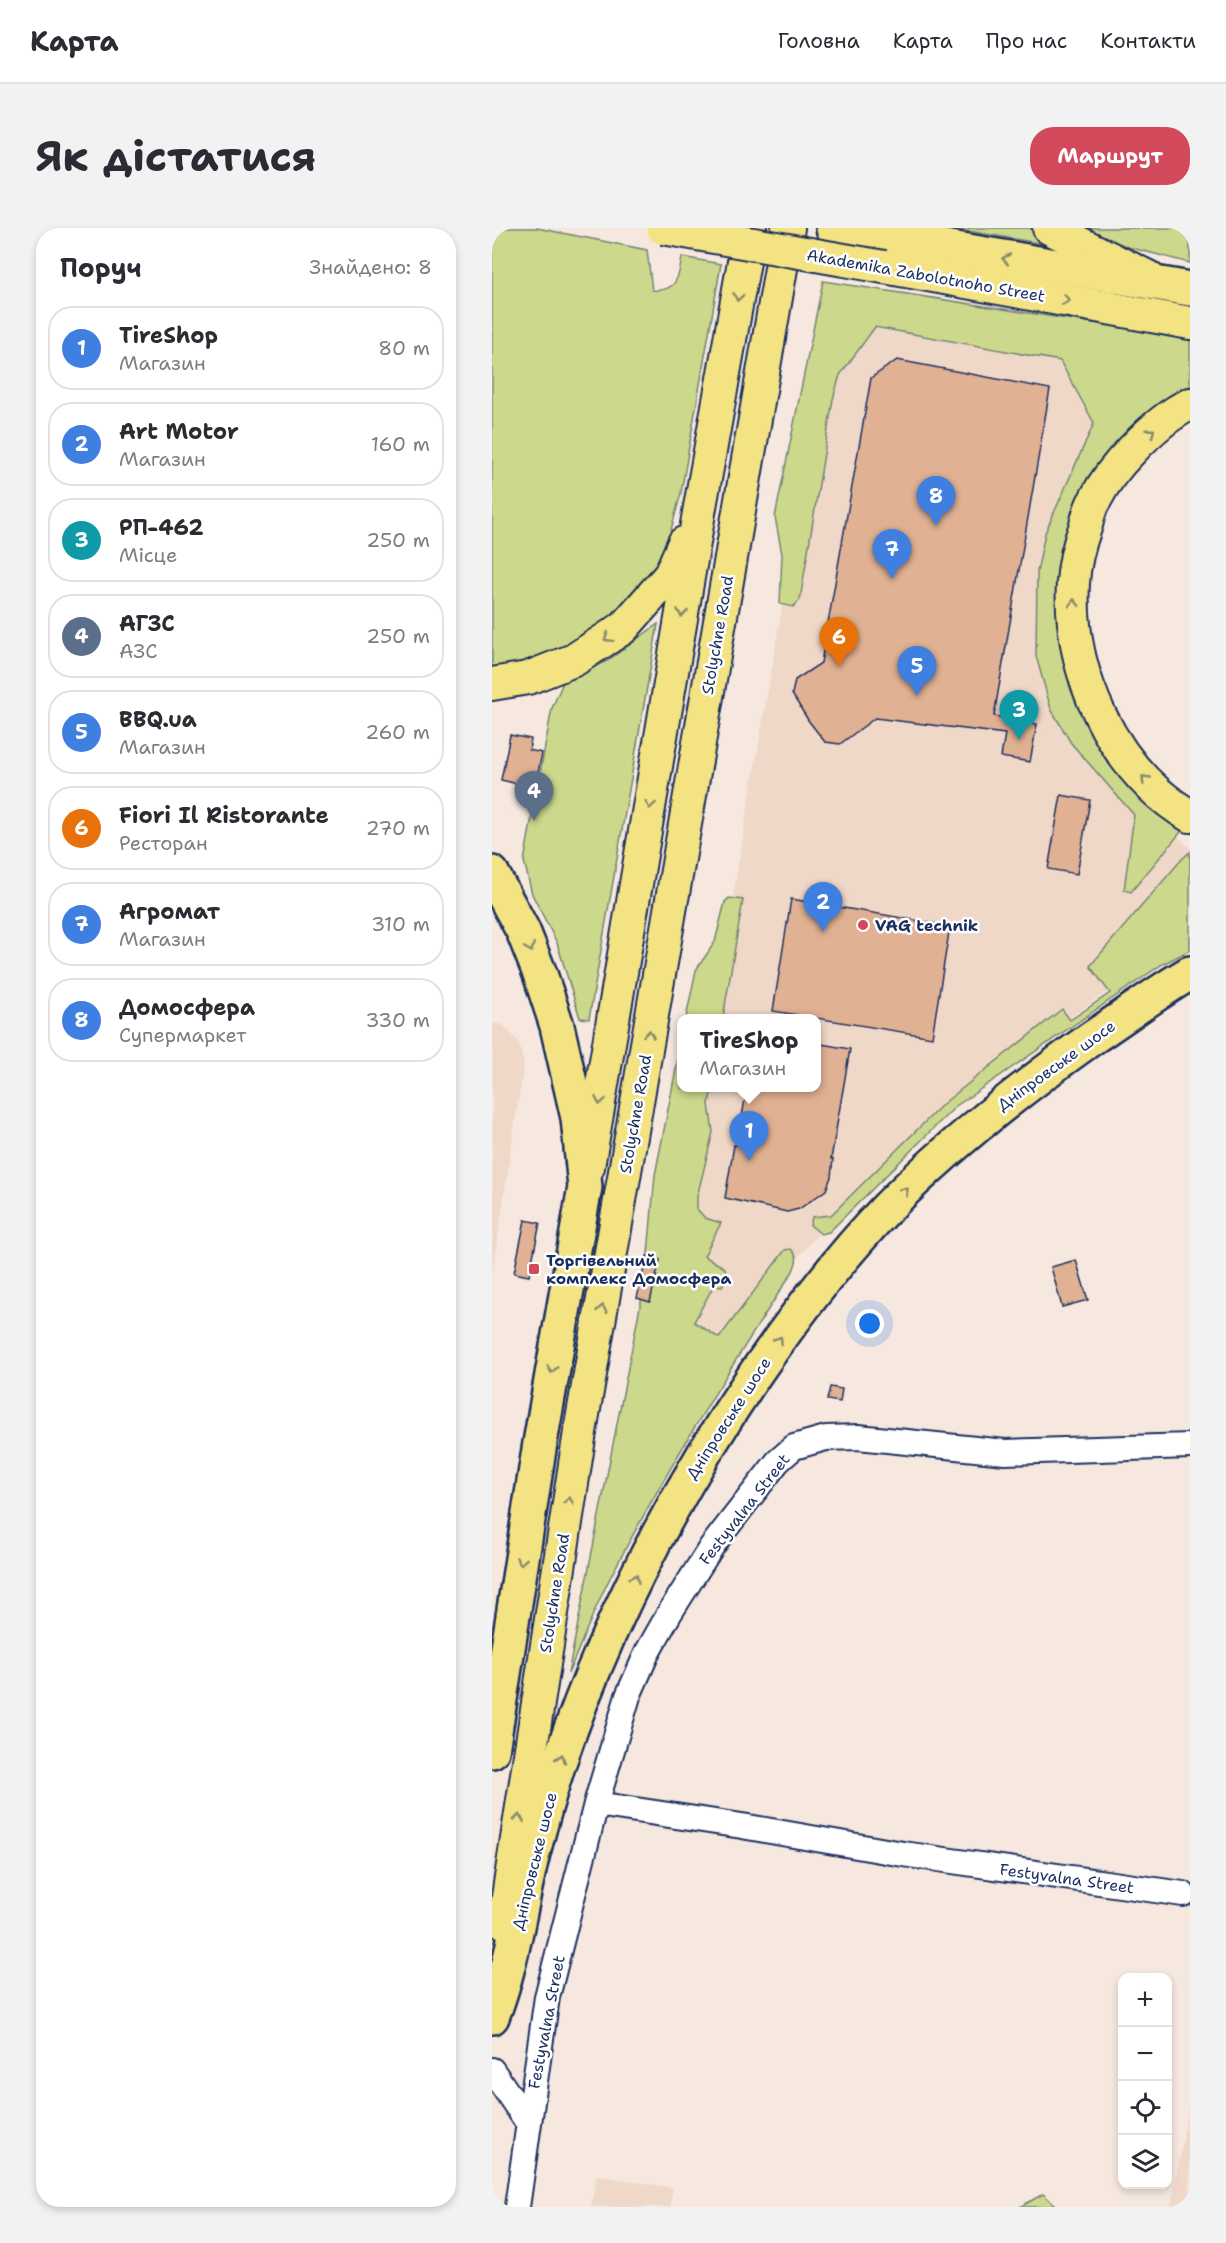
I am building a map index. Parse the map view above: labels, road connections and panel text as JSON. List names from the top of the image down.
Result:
{
  "streets": {
    "highway": ["Akademika Zabolotnoho Street", "Дніпровське шосе"],
    "main road": ["Stolychne Road"],
    "street": ["Festyvalna Street"]
  },
  "places": {
    "other": ["VAG technik"],
    "transit": ["Торгівельний комплекс Домосфера"]
  },
  "page": {
    "header": "Карта",
    "nav": [
      "Головна",
      "Карта",
      "Про нас",
      "Контакти"
    ],
    "buttons": "Маршрут",
    "title": "Як дістатися",
    "heading": ["Поруч", "Знайдено: 8"],
    "list": [
      {
        "mark": "1",
        "name": "TireShop",
        "note": "Магазин",
        "value": "80 m"
      },
      {
        "mark": "2",
        "name": "Art Motor",
        "note": "Магазин",
        "value": "160 m"
      },
      {
        "mark": "3",
        "name": "РП-462",
        "note": "Місце",
        "value": "250 m"
      },
      {
        "mark": "4",
        "name": "АГЗС",
        "note": "АЗС",
        "value": "250 m"
      },
      {
        "mark": "5",
        "name": "BBQ.ua",
        "note": "Магазин",
        "value": "260 m"
      },
      {
        "mark": "6",
        "name": "Fiori Il Ristorante",
        "note": "Ресторан",
        "value": "270 m"
      },
      {
        "mark": "7",
        "name": "Агромат",
        "note": "Магазин",
        "value": "310 m"
      },
      {
        "mark": "8",
        "name": "Домосфера",
        "note": "Супермаркет",
        "value": "330 m"
      }
    ],
    "pins": [
      "8",
      "7",
      "6",
      "5",
      "3",
      "4",
      "2",
      "1"
    ],
    "popup": ["TireShop", "Магазин"],
    "map_buttons": ["+", "−"]
  }
}
